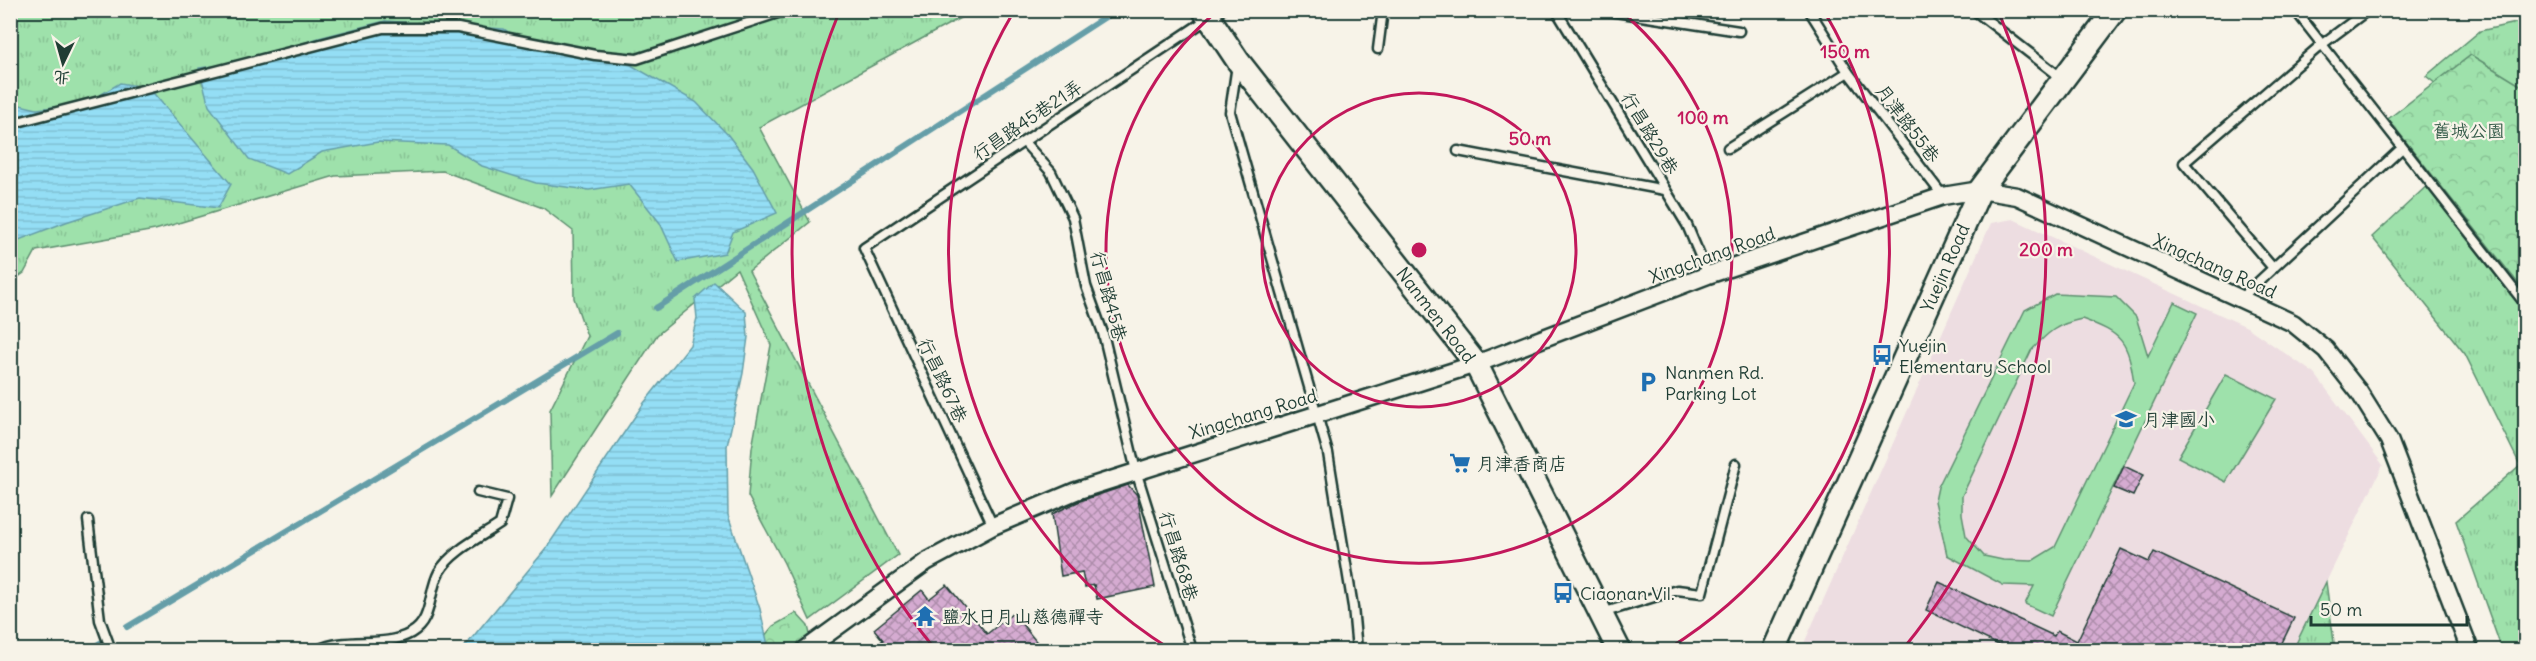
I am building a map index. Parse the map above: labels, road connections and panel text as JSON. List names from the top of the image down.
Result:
{
  "streets": {
    "street": ["Xingchang Road", "Yuejin Road", "Nanmen Road"],
    "lane": [
      "行昌路45巷21弄",
      "月津路55巷",
      "行昌路29巷",
      "行昌路45巷",
      "行昌路67巷",
      "行昌路68巷"
    ]
  },
  "crossings": [
    ["行昌路45巷21弄", "行昌路45巷"],
    ["行昌路45巷21弄", "Nanmen Road"],
    ["行昌路45巷21弄", "行昌路67巷"],
    ["月津路55巷", "Xingchang Road"],
    ["行昌路29巷", "Xingchang Road"],
    ["Xingchang Road", "Yuejin Road"],
    ["Xingchang Road", "行昌路45巷"],
    ["Xingchang Road", "Nanmen Road"],
    ["Xingchang Road", "行昌路67巷"],
    ["Xingchang Road", "行昌路68巷"],
    ["行昌路45巷", "行昌路68巷"]
  ],
  "parks": ["舊城公園"],
  "places": {
    "bus stop": ["Yuejin Elementary School", "Ciaonan Vil."],
    "parking": ["Nanmen Rd. Parking Lot"],
    "school or university": ["月津國小"],
    "supermarket": ["月津香商店"],
    "temple": ["鹽水日月山慈德禪寺"]
  },
  "scale_bar": "50 m",
  "north": "bottom",
  "rings": [
    "150 m",
    "100 m",
    "50 m",
    "200 m"
  ]
}
